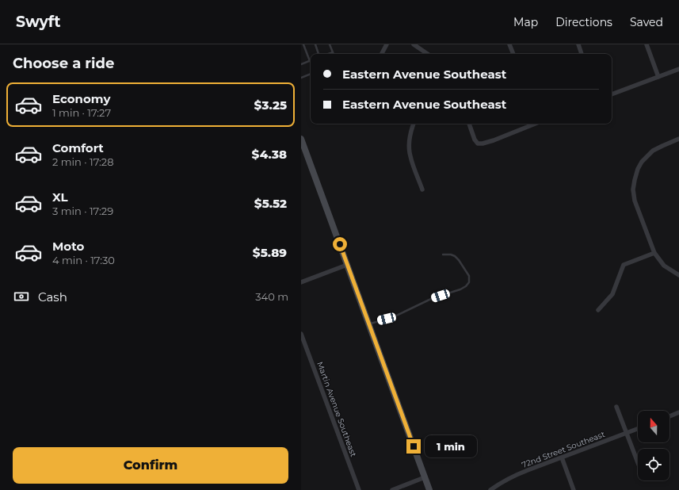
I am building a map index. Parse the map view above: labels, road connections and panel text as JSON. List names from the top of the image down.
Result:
{
  "streets": {
    "street": ["Martin Avenue Southeast", "72nd Street Southeast"]
  },
  "north": "top",
  "page": {
    "header": "Swyft",
    "nav": ["Map", "Directions", "Saved"],
    "heading": "Choose a ride",
    "banner": ["Eastern Avenue Southeast", "Eastern Avenue Southeast"],
    "list": [
      {
        "name": "Economy",
        "note": "1 min · 17:27",
        "value": "$3.25"
      },
      {
        "name": "Comfort",
        "note": "2 min · 17:28",
        "value": "$4.38"
      },
      {
        "name": "XL",
        "note": "3 min · 17:29",
        "value": "$5.52"
      },
      {
        "name": "Moto",
        "note": "4 min · 17:30",
        "value": "$5.89"
      }
    ],
    "pay": ["Cash", "340 m"],
    "bubble": "1 min",
    "buttons": "Confirm"
  }
}
